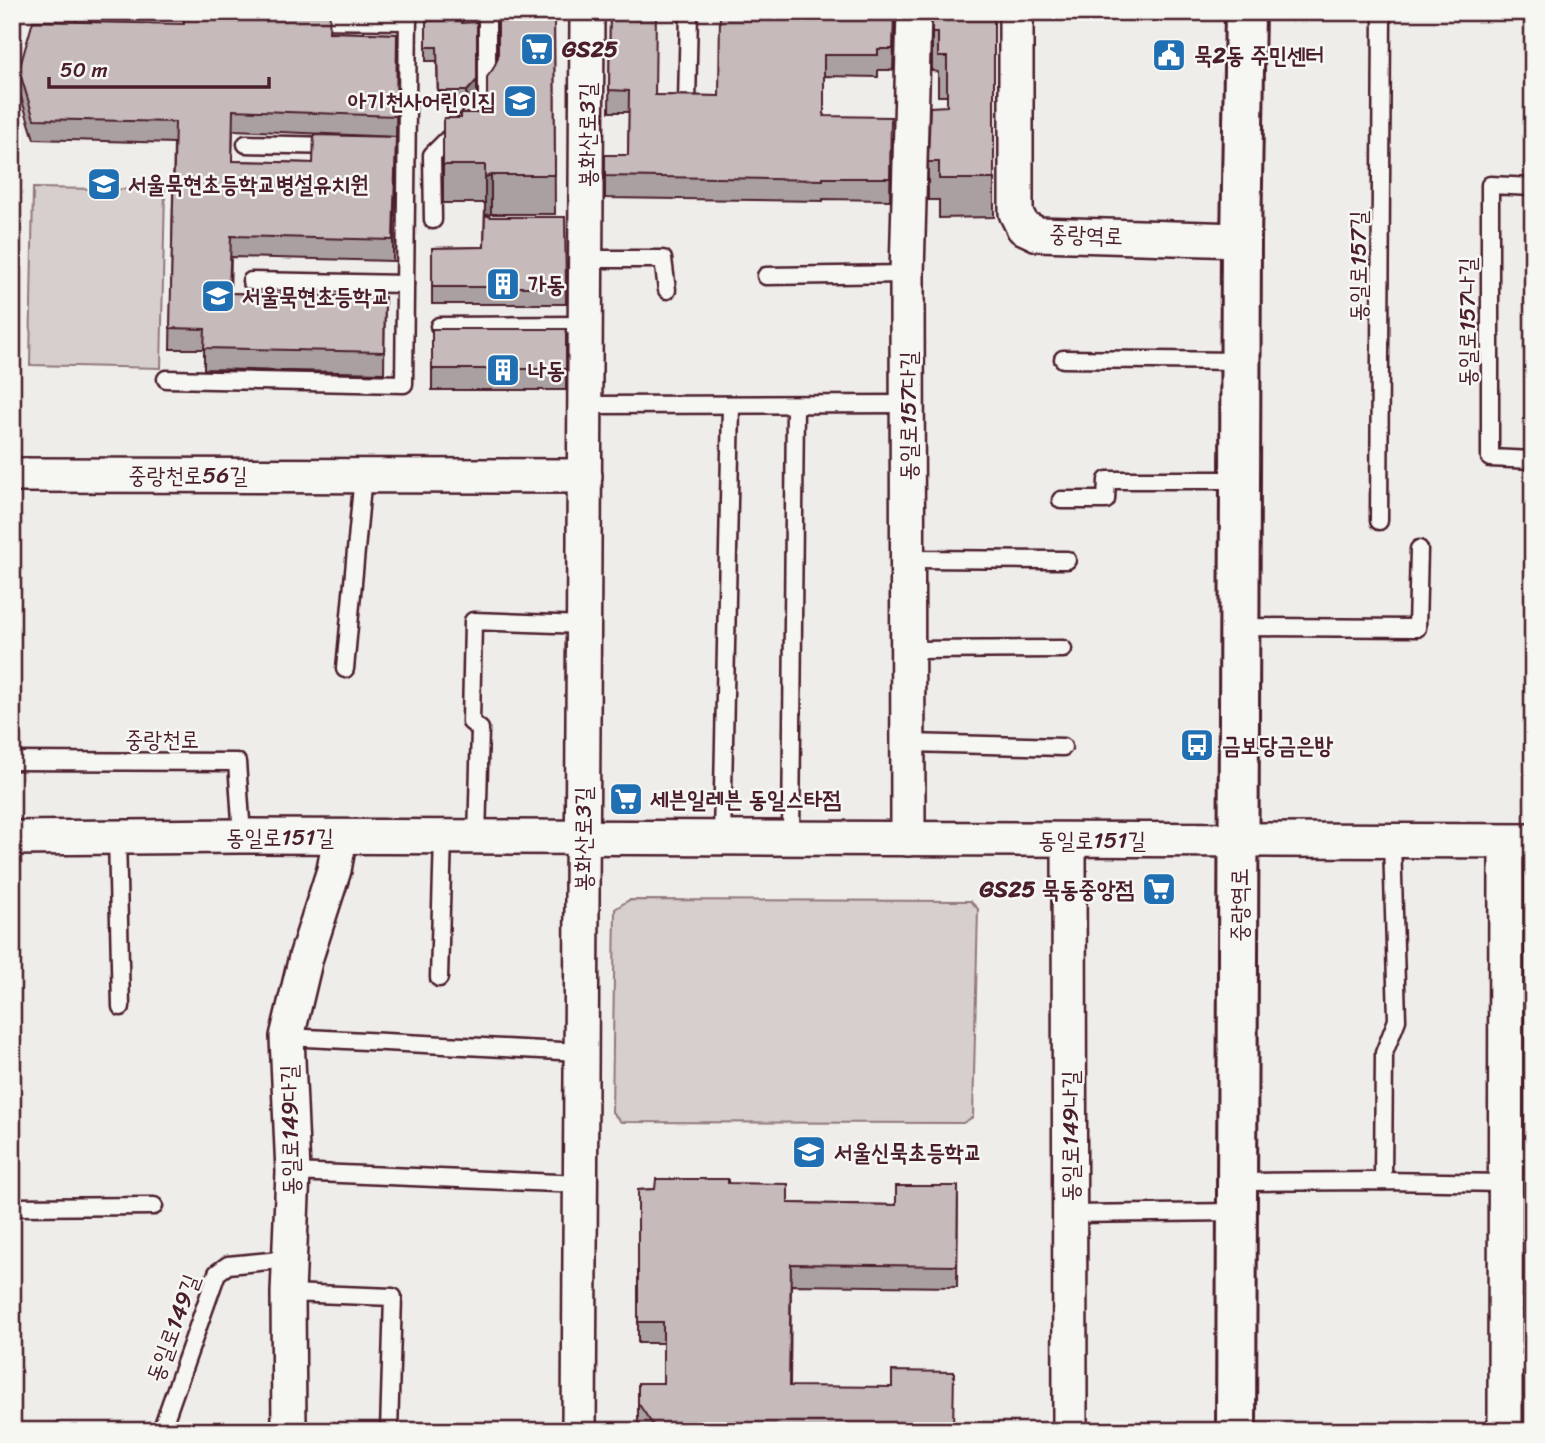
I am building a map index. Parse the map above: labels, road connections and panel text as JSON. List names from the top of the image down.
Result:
{
  "streets": {
    "street": [
      "봉화산로3길",
      "중랑역로",
      "동일로157다길",
      "중랑천로56길",
      "동일로151길",
      "동일로149다길",
      "동일로149나길"
    ],
    "lane": [
      "동일로157길",
      "동일로157나길",
      "중랑천로",
      "동일로149길"
    ]
  },
  "crossings": [
    ["봉화산로3길", "중랑천로56길"],
    ["봉화산로3길", "동일로151길"],
    ["중랑역로", "동일로151길"],
    ["동일로157다길", "동일로151길"],
    ["중랑천로", "동일로151길"],
    ["동일로151길", "동일로149다길"],
    ["동일로151길", "동일로149나길"],
    ["동일로149다길", "동일로149길"]
  ],
  "places": {
    "supermarket": ["GS25", "세븐일레븐 동일스타점", "GS25 묵동중앙점"],
    "public building": ["묵2동 주민센터"],
    "school or university": [
      "아기천사어린이집",
      "서울묵현초등학교병설유치원",
      "서울묵현초등학교",
      "서울신묵초등학교"
    ],
    "building": ["가동", "나동"],
    "bus stop": ["금보당금은방"]
  },
  "scale_bar": "50 m"
}
